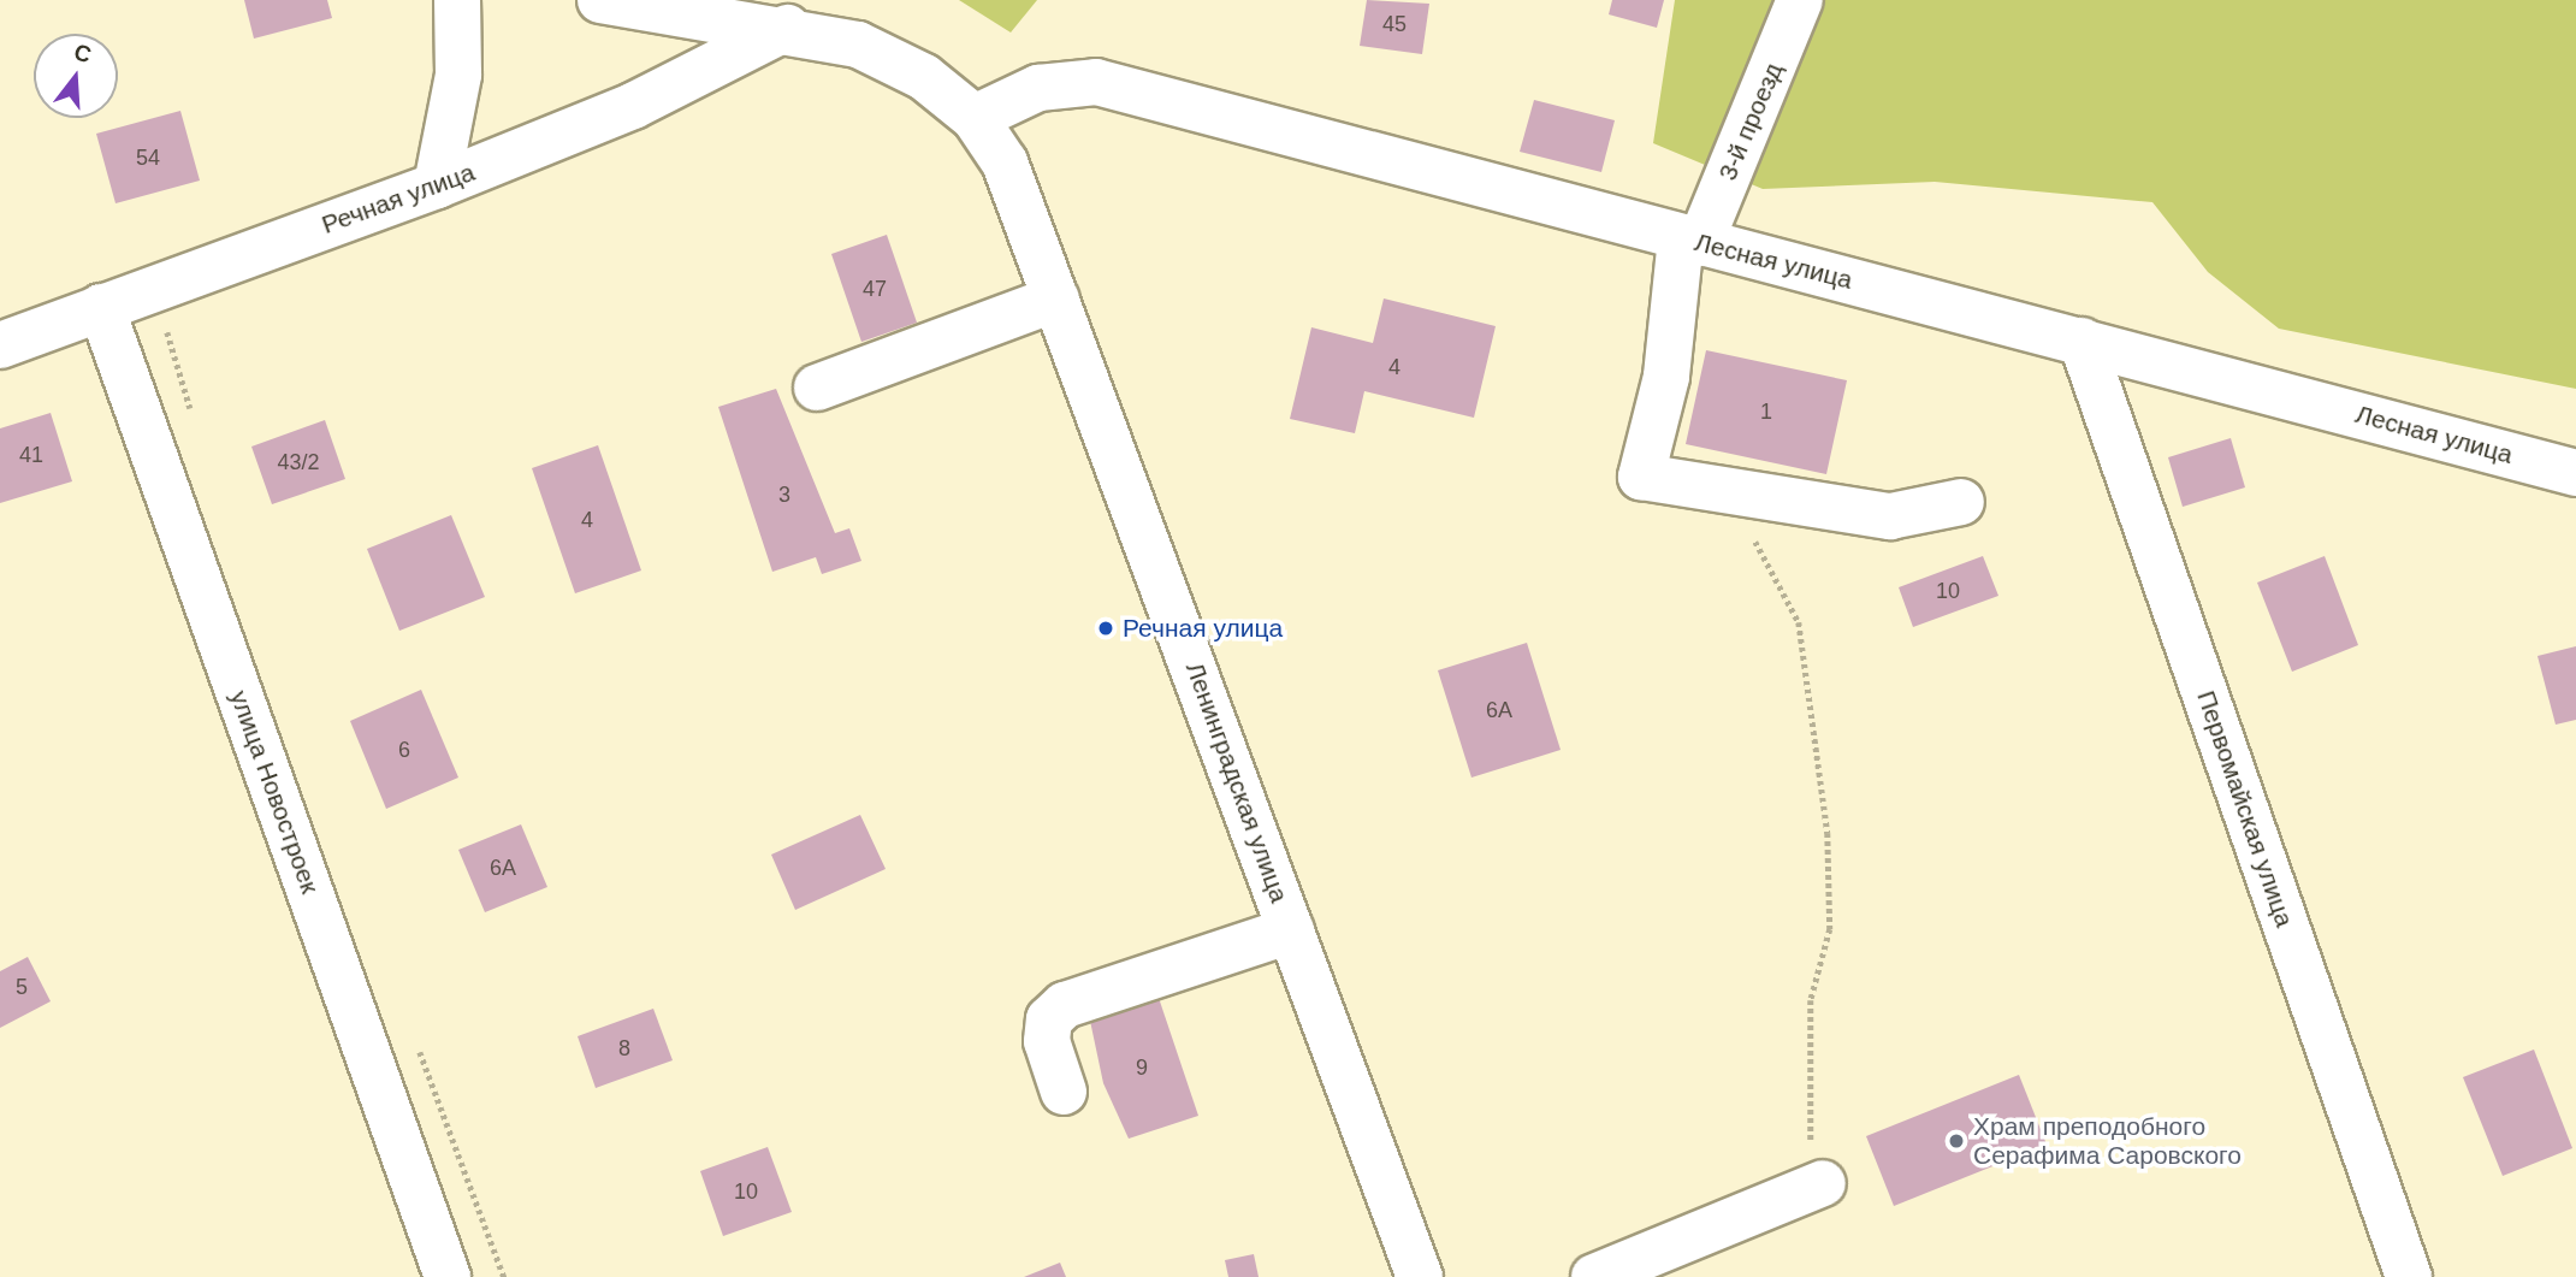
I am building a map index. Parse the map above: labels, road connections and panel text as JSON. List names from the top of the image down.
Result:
{
  "streets": {
    "street": [
      "3-й проезд",
      "Речная улица",
      "Лесная улица",
      "Ленинградская улица",
      "улица Новостроек",
      "Первомайская улица"
    ]
  },
  "crossings": [
    ["3-й проезд", "Лесная улица"],
    ["Речная улица", "Ленинградская улица"],
    ["Речная улица", "улица Новостроек"],
    ["Лесная улица", "Ленинградская улица"],
    ["Лесная улица", "Первомайская улица"]
  ],
  "places": ["Речная улица", "Храм преподобного Серафима Саровского"],
  "house_numbers": [
    "45",
    "54",
    "47",
    "4",
    "1",
    "41",
    "43/2",
    "3",
    "4",
    "10",
    "6А",
    "6",
    "6А",
    "5",
    "8",
    "9",
    "10"
  ],
  "north": "top"
}
